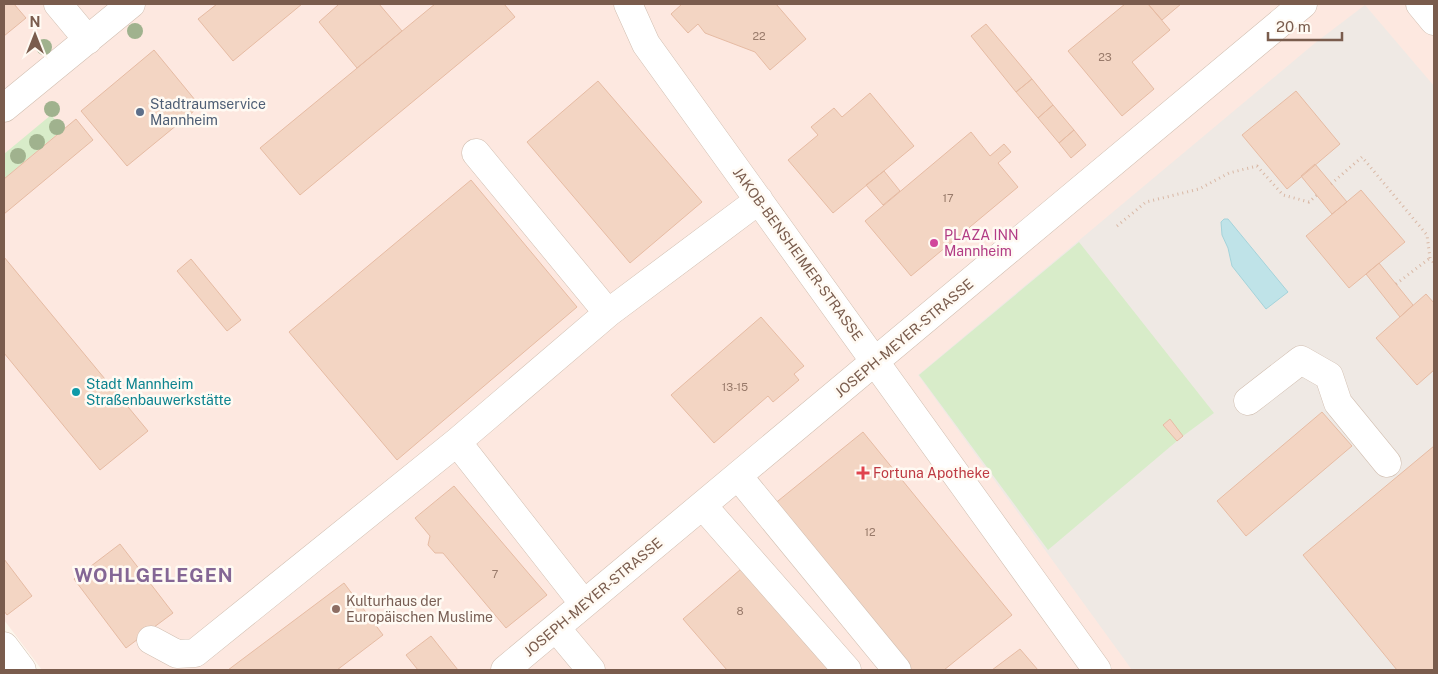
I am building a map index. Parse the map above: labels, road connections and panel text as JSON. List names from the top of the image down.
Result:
{
  "streets": {
    "street": ["JAKOB-BENSHEIMER-STRASSE", "JOSEPH-MEYER-STRASSE"]
  },
  "crossings": [
    ["JAKOB-BENSHEIMER-STRASSE", "JOSEPH-MEYER-STRASSE"]
  ],
  "districts": ["WOHLGELEGEN"],
  "places": {
    "other": [
      "Stadtraumservice Mannheim",
      "PLAZA INN Mannheim",
      "Stadt Mannheim Straßenbauwerkstätte",
      "Kulturhaus der Europäischen Muslime"
    ],
    "health": ["Fortuna Apotheke"]
  },
  "house_numbers": [
    "22",
    "23",
    "17",
    "13-15",
    "12",
    "7",
    "8"
  ],
  "scale_bar": "20 m",
  "north": "top"
}
